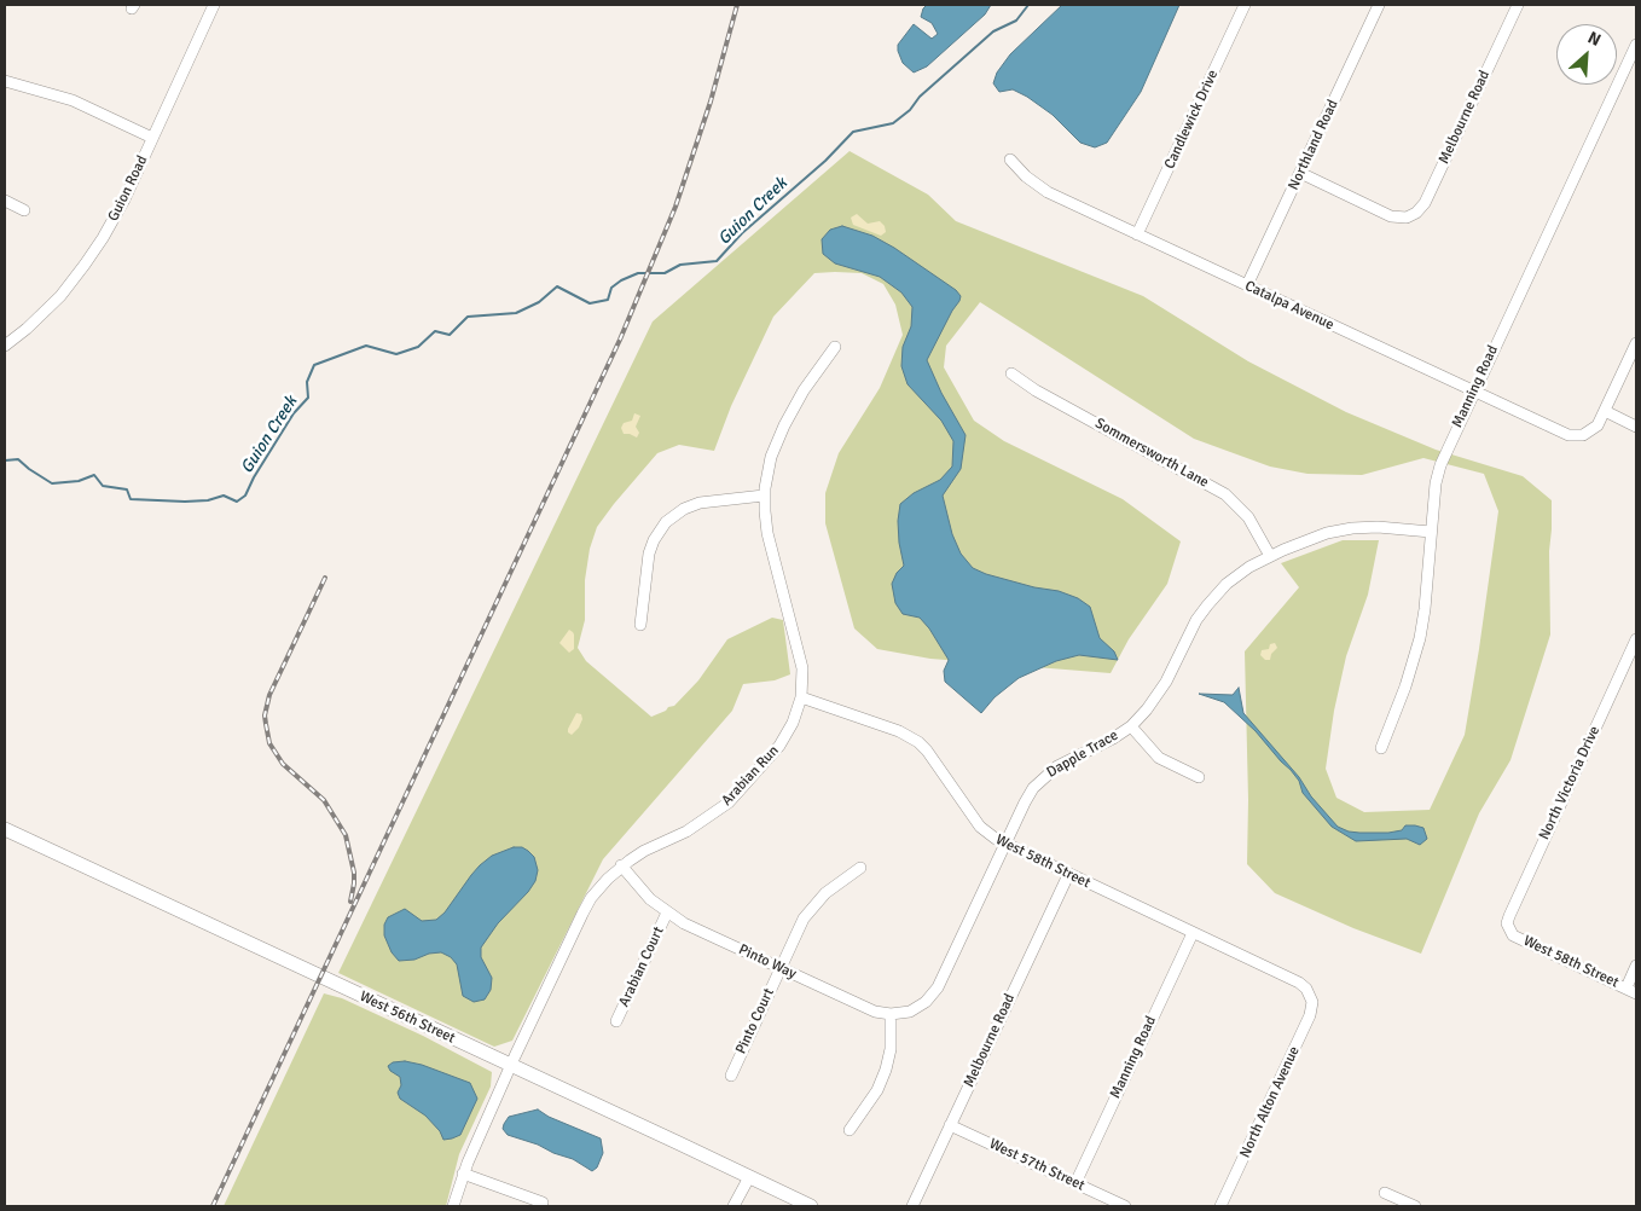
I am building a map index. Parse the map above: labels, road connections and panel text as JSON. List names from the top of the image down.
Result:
{
  "streets": {
    "main road": ["West 56th Street"],
    "street": [
      "Melbourne Road",
      "Candlewick Drive",
      "Northland Road",
      "Guion Road",
      "Catalpa Avenue",
      "Manning Road",
      "Sommersworth Lane",
      "Dapple Trace",
      "Arabian Run",
      "North Victoria Drive",
      "West 58th Street",
      "Pinto Way",
      "Arabian Court",
      "Pinto Court",
      "North Alton Avenue",
      "West 57th Street"
    ]
  },
  "crossings": [
    ["Melbourne Road", "Northland Road"],
    ["Melbourne Road", "West 58th Street"],
    ["Melbourne Road", "West 57th Street"],
    ["Candlewick Drive", "Catalpa Avenue"],
    ["Northland Road", "Catalpa Avenue"],
    ["Catalpa Avenue", "Manning Road"],
    ["Manning Road", "Dapple Trace"],
    ["Manning Road", "West 58th Street"],
    ["Manning Road", "West 57th Street"],
    ["Sommersworth Lane", "Dapple Trace"],
    ["Dapple Trace", "West 58th Street"],
    ["Dapple Trace", "Pinto Way"],
    ["Arabian Run", "West 58th Street"],
    ["Arabian Run", "Pinto Way"],
    ["Arabian Run", "West 56th Street"],
    ["North Victoria Drive", "West 58th Street"],
    ["West 58th Street", "North Alton Avenue"],
    ["Pinto Way", "Arabian Court"],
    ["Pinto Way", "Pinto Court"]
  ],
  "water": ["Guion Creek"],
  "north": "top right"
}
